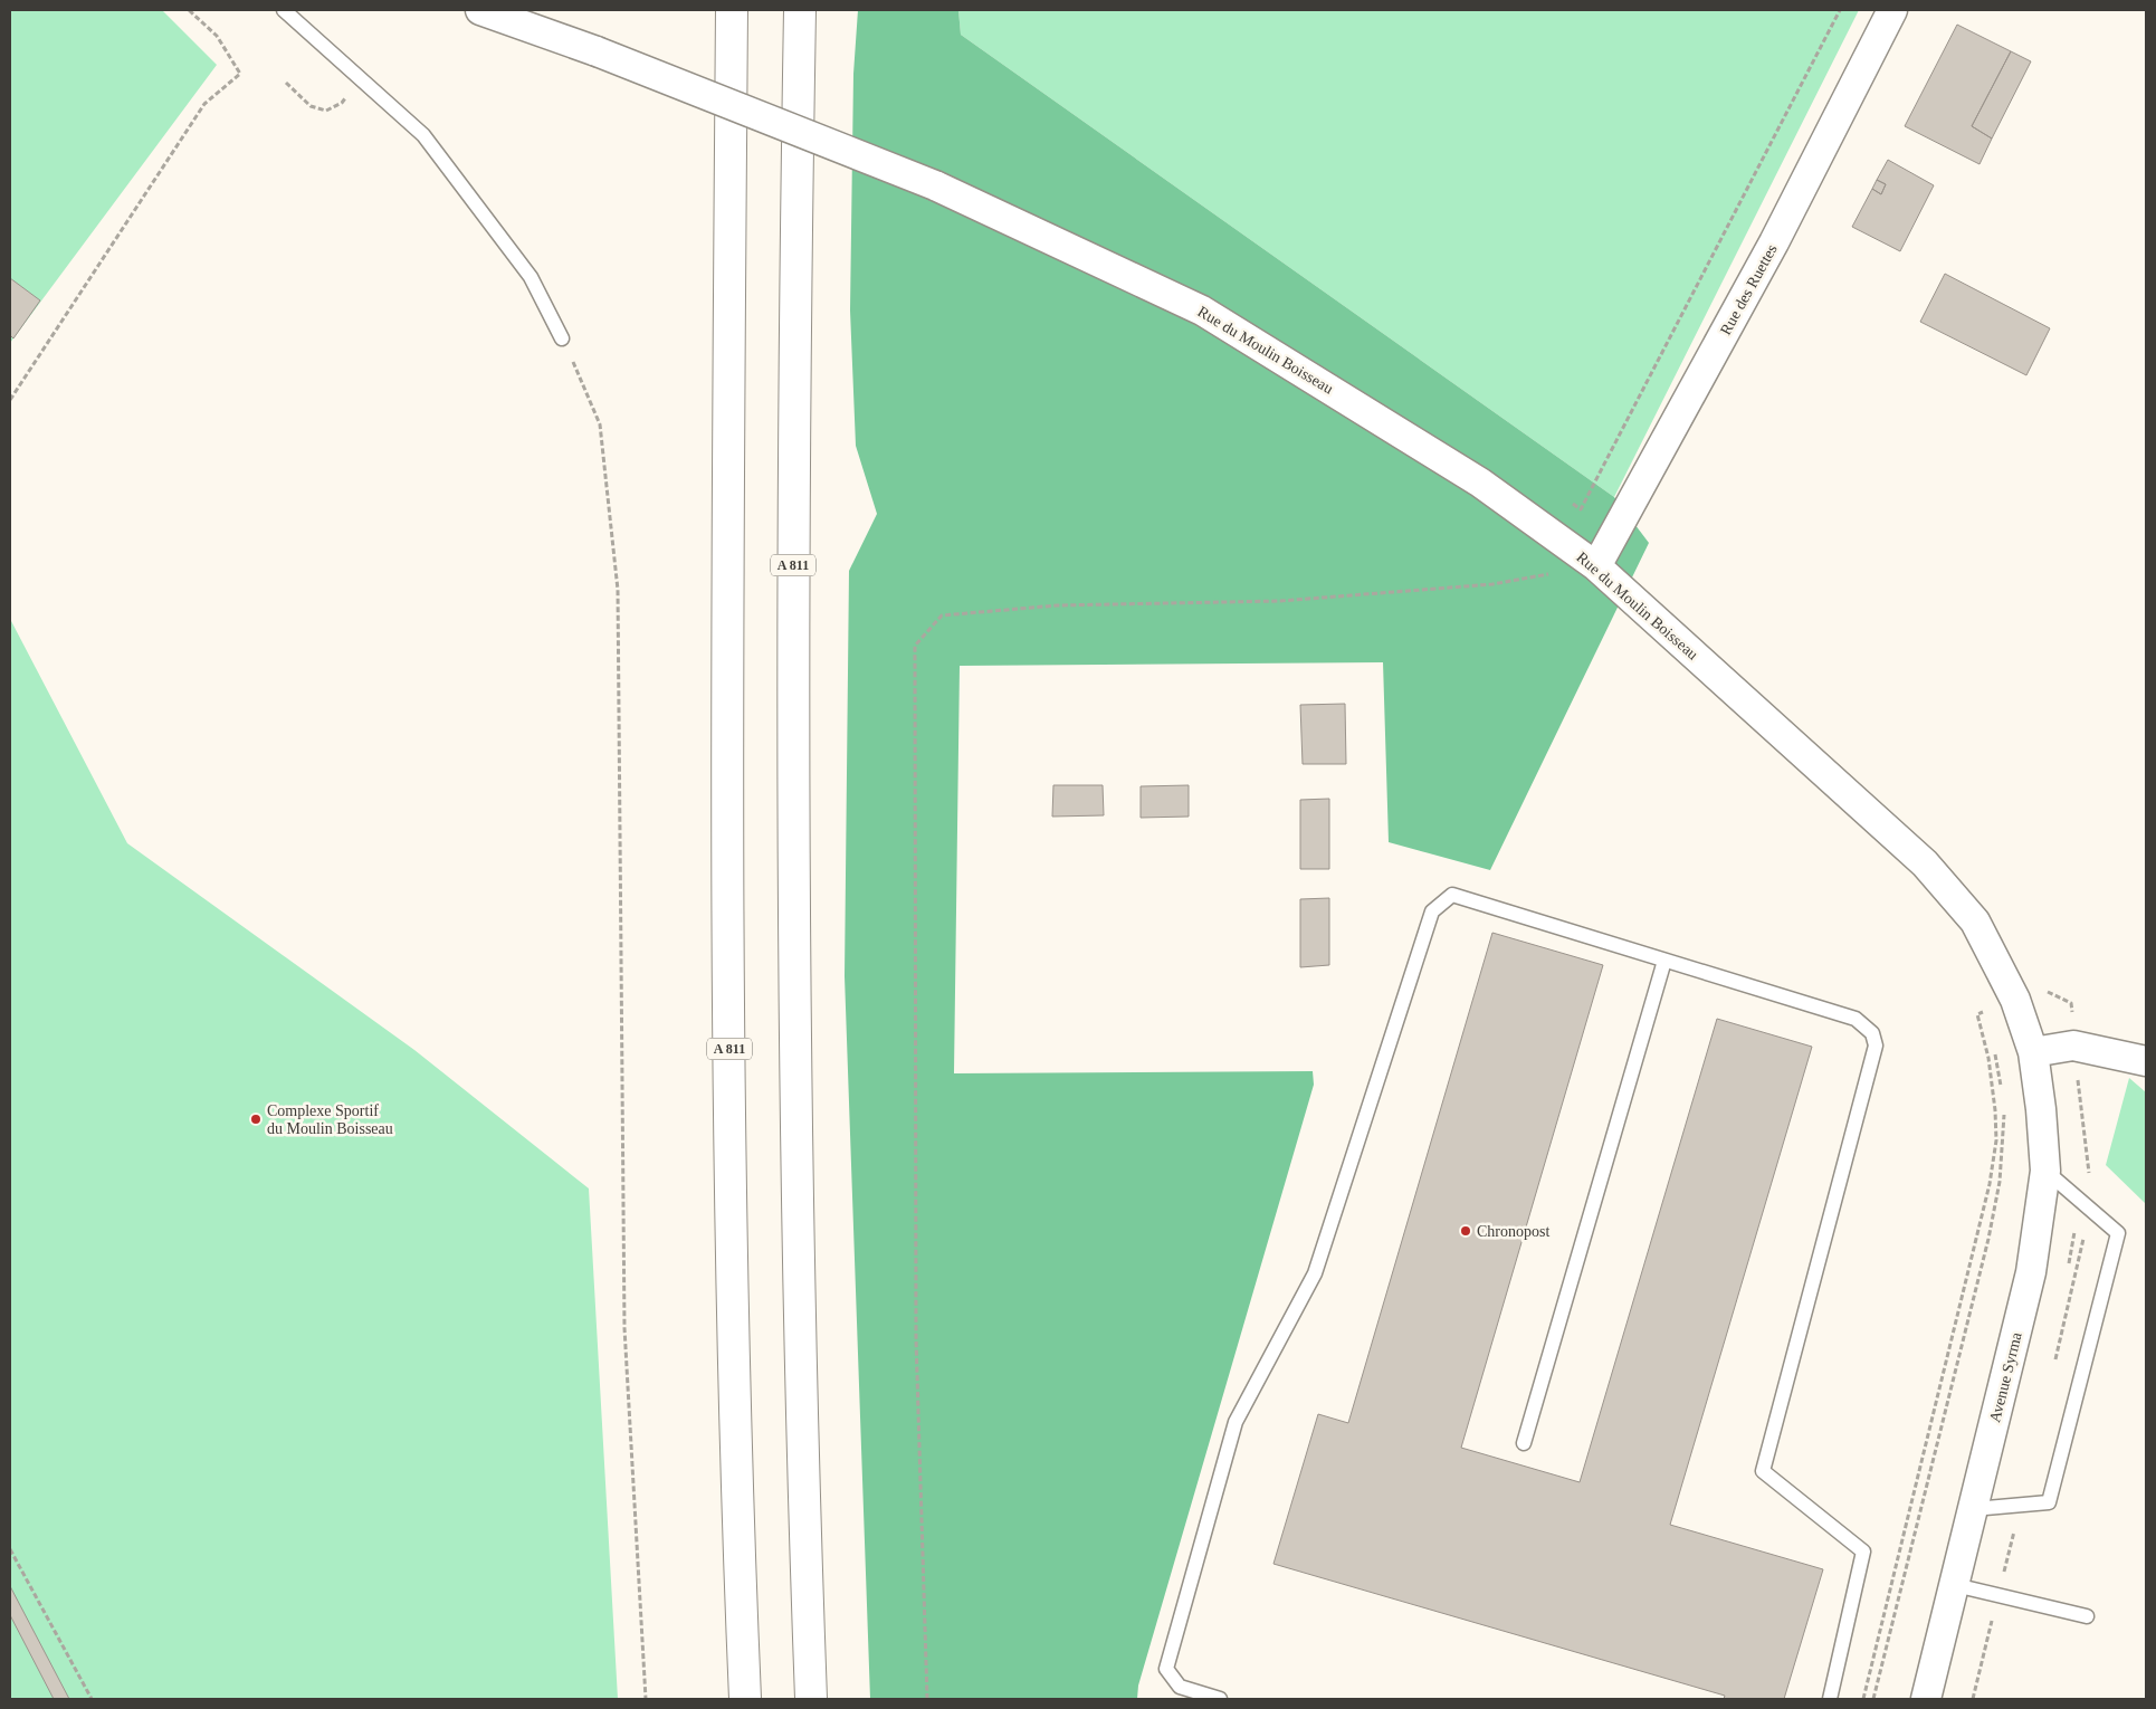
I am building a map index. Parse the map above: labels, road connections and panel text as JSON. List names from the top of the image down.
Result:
{
  "streets": {
    "highway": ["A 811"],
    "street": ["Rue des Ruettes", "Rue du Moulin Boisseau", "Avenue Syrma"]
  },
  "crossings": [
    ["Rue des Ruettes", "Rue du Moulin Boisseau"],
    ["Rue du Moulin Boisseau", "Avenue Syrma"]
  ],
  "places": ["Complexe Sportif du Moulin Boisseau", "Chronopost"]
}
